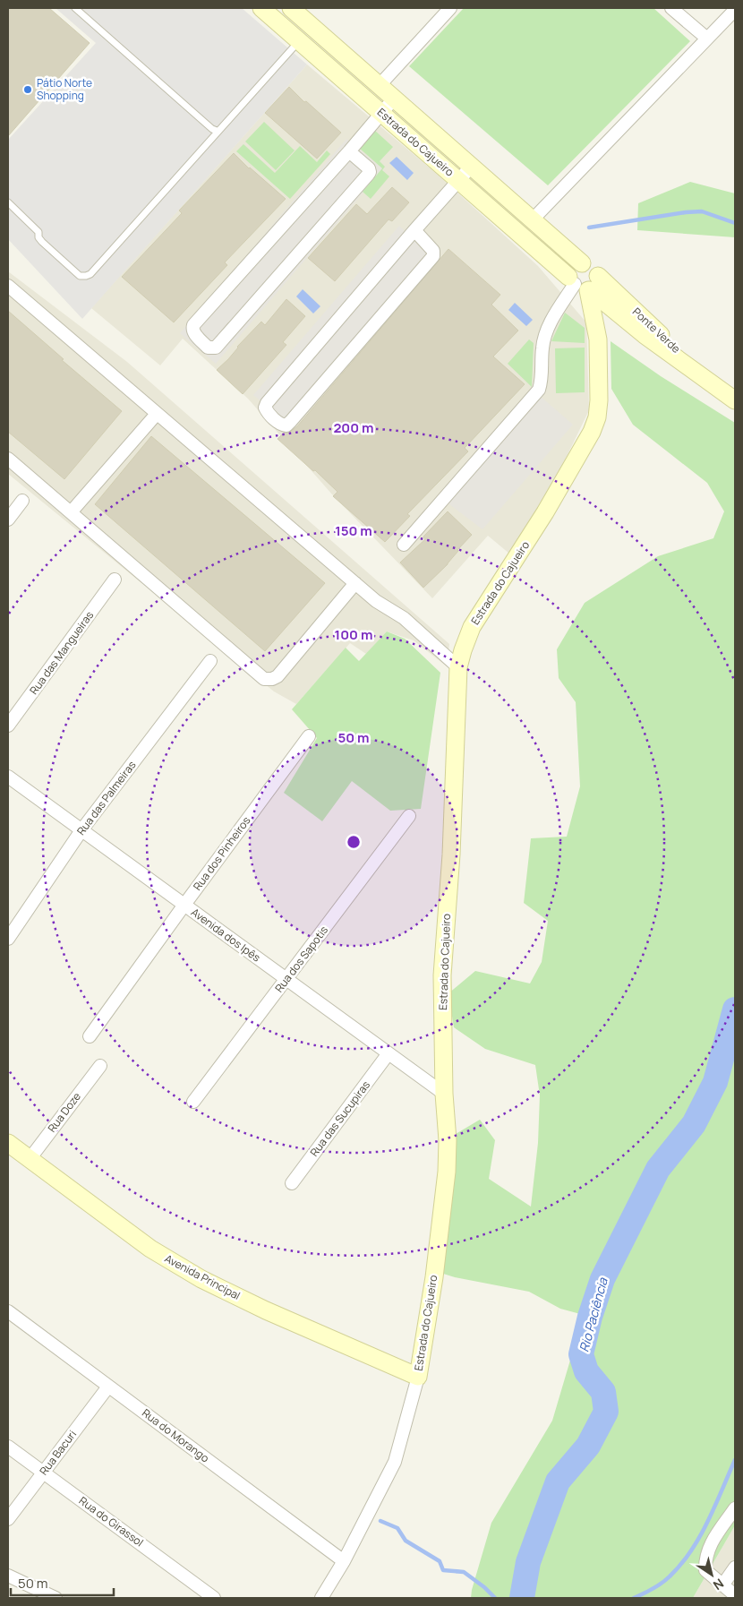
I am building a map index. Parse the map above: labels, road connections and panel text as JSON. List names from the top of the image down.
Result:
{
  "streets": {
    "street": [
      "Estrada do Cajueiro",
      "Ponte Verde",
      "Rua das Mangueiras",
      "Rua das Palmeiras",
      "Rua dos Pinheiros",
      "Avenida dos Ipês",
      "Rua dos Sapotis",
      "Rua Doze",
      "Rua das Sucupiras",
      "Avenida Principal",
      "Rua do Morango",
      "Rua Bacuri",
      "Rua do Girassol"
    ]
  },
  "crossings": [
    ["Estrada do Cajueiro", "Ponte Verde"],
    ["Estrada do Cajueiro", "Avenida dos Ipês"],
    ["Estrada do Cajueiro", "Avenida Principal"],
    ["Estrada do Cajueiro", "Rua do Morango"],
    ["Rua das Palmeiras", "Avenida dos Ipês"],
    ["Rua dos Pinheiros", "Avenida dos Ipês"],
    ["Avenida dos Ipês", "Rua dos Sapotis"],
    ["Avenida dos Ipês", "Rua das Sucupiras"],
    ["Rua Doze", "Avenida Principal"],
    ["Rua do Morango", "Rua Bacuri"],
    ["Rua Bacuri", "Rua do Girassol"]
  ],
  "water": ["Rio Paciência"],
  "places": ["Pátio Norte Shopping"],
  "scale_bar": "50 m",
  "north": "bottom right",
  "rings": [
    "200 m",
    "150 m",
    "100 m",
    "50 m"
  ]
}
